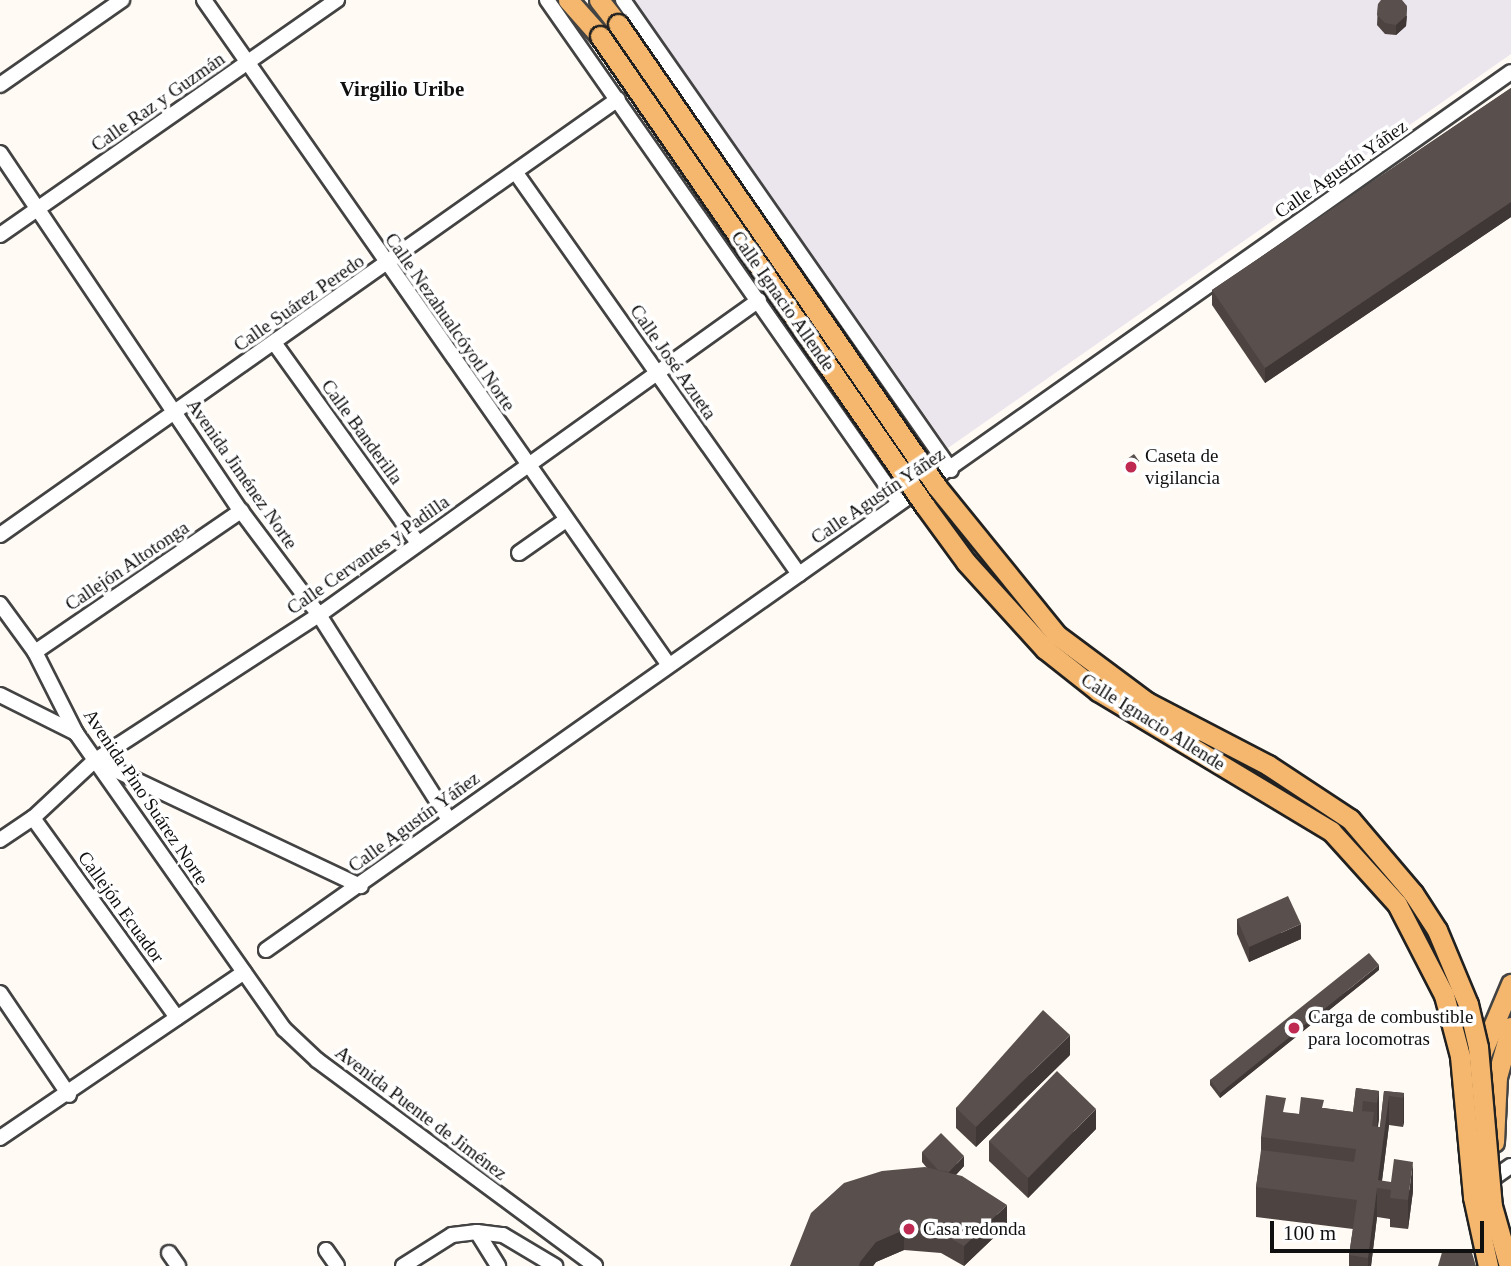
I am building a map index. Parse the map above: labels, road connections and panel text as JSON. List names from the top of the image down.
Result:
{
  "streets": {
    "main road": ["Calle Ignacio Allende"],
    "street": [
      "Calle Raz y Guzmán",
      "Calle Agustín Yáñez",
      "Calle Suárez Peredo",
      "Calle Nezahualcóyotl Norte",
      "Calle José Azueta",
      "Calle Banderilla",
      "Avenida Jiménez Norte",
      "Calle Cervantes y Padilla",
      "Callejón Altotonga",
      "Avenida Pino Suárez Norte",
      "Callejón Ecuador",
      "Avenida Puente de Jiménez"
    ]
  },
  "crossings": [
    ["Calle Raz y Guzmán", "Calle Nezahualcóyotl Norte"],
    ["Calle Raz y Guzmán", "Avenida Jiménez Norte"],
    ["Calle Agustín Yáñez", "Calle Ignacio Allende"],
    ["Calle Agustín Yáñez", "Calle Nezahualcóyotl Norte"],
    ["Calle Agustín Yáñez", "Calle José Azueta"],
    ["Calle Agustín Yáñez", "Avenida Jiménez Norte"],
    ["Calle Ignacio Allende", "Calle Suárez Peredo"],
    ["Calle Ignacio Allende", "Calle Cervantes y Padilla"],
    ["Calle Suárez Peredo", "Calle Nezahualcóyotl Norte"],
    ["Calle Suárez Peredo", "Calle José Azueta"],
    ["Calle Suárez Peredo", "Calle Banderilla"],
    ["Calle Suárez Peredo", "Avenida Jiménez Norte"],
    ["Calle Nezahualcóyotl Norte", "Calle Cervantes y Padilla"],
    ["Calle José Azueta", "Calle Cervantes y Padilla"],
    ["Calle Banderilla", "Calle Cervantes y Padilla"],
    ["Avenida Jiménez Norte", "Calle Cervantes y Padilla"],
    ["Avenida Jiménez Norte", "Callejón Altotonga"],
    ["Calle Cervantes y Padilla", "Avenida Pino Suárez Norte"],
    ["Calle Cervantes y Padilla", "Callejón Ecuador"],
    ["Callejón Altotonga", "Avenida Pino Suárez Norte"],
    ["Avenida Pino Suárez Norte", "Avenida Puente de Jiménez"]
  ],
  "districts": ["Virgilio Uribe"],
  "places": ["Caseta de vigilancia", "Carga de combustible para locomotras", "Casa redonda"],
  "scale_bar": "100 m"
}
